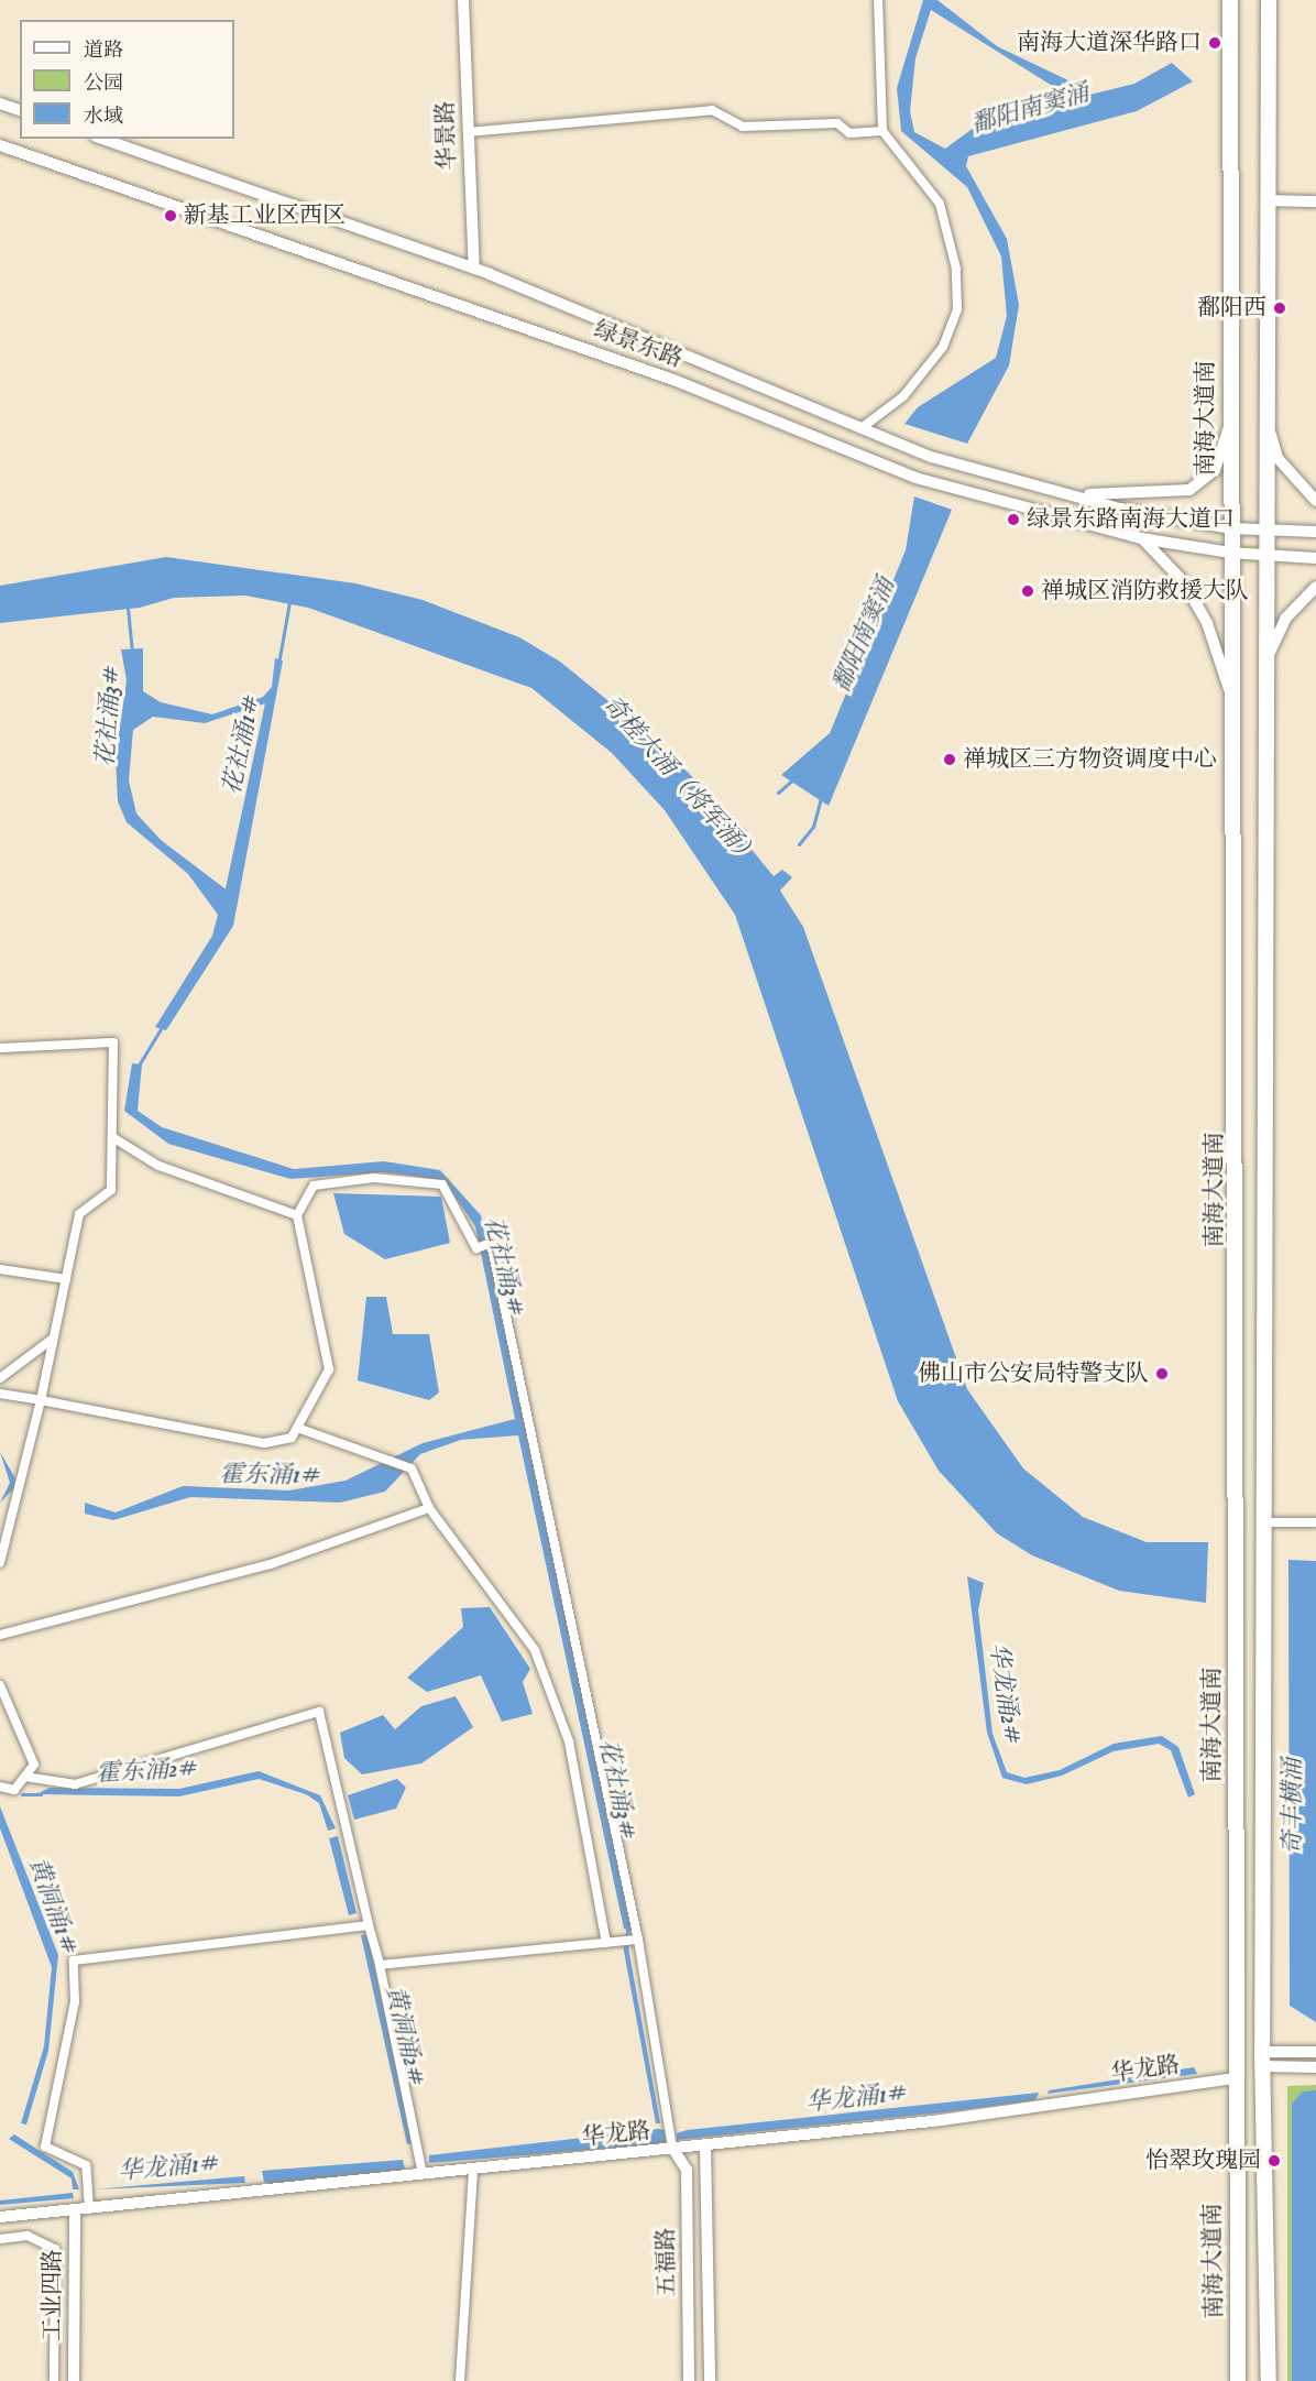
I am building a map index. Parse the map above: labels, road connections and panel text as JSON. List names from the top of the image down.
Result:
{
  "streets": {
    "highway": ["南海大道南"],
    "main road": [
      "华景路",
      "绿景东路",
      "华龙路",
      "五福路",
      "工业四路"
    ]
  },
  "crossings": [
    ["华景路", "绿景东路"],
    ["绿景东路", "南海大道南"],
    ["南海大道南", "华龙路"],
    ["华龙路", "五福路"],
    ["华龙路", "工业四路"]
  ],
  "water": [
    "鄱阳南窦涌",
    "花社涌3#",
    "花社涌1#",
    "奇槎大涌（将军涌）",
    "霍东涌1#",
    "华龙涌2#",
    "霍东涌2#",
    "奇丰横涌",
    "黄洞涌1#",
    "黄洞涌2#",
    "华龙涌1#"
  ],
  "places": [
    "南海大道深华路口",
    "新基工业区西区",
    "鄱阳西",
    "绿景东路南海大道口",
    "禅城区消防救援大队",
    "禅城区三方物资调度中心",
    "佛山市公安局特警支队",
    "怡翠玫瑰园"
  ],
  "legend": ["道路", "公园", "水域"]
}
